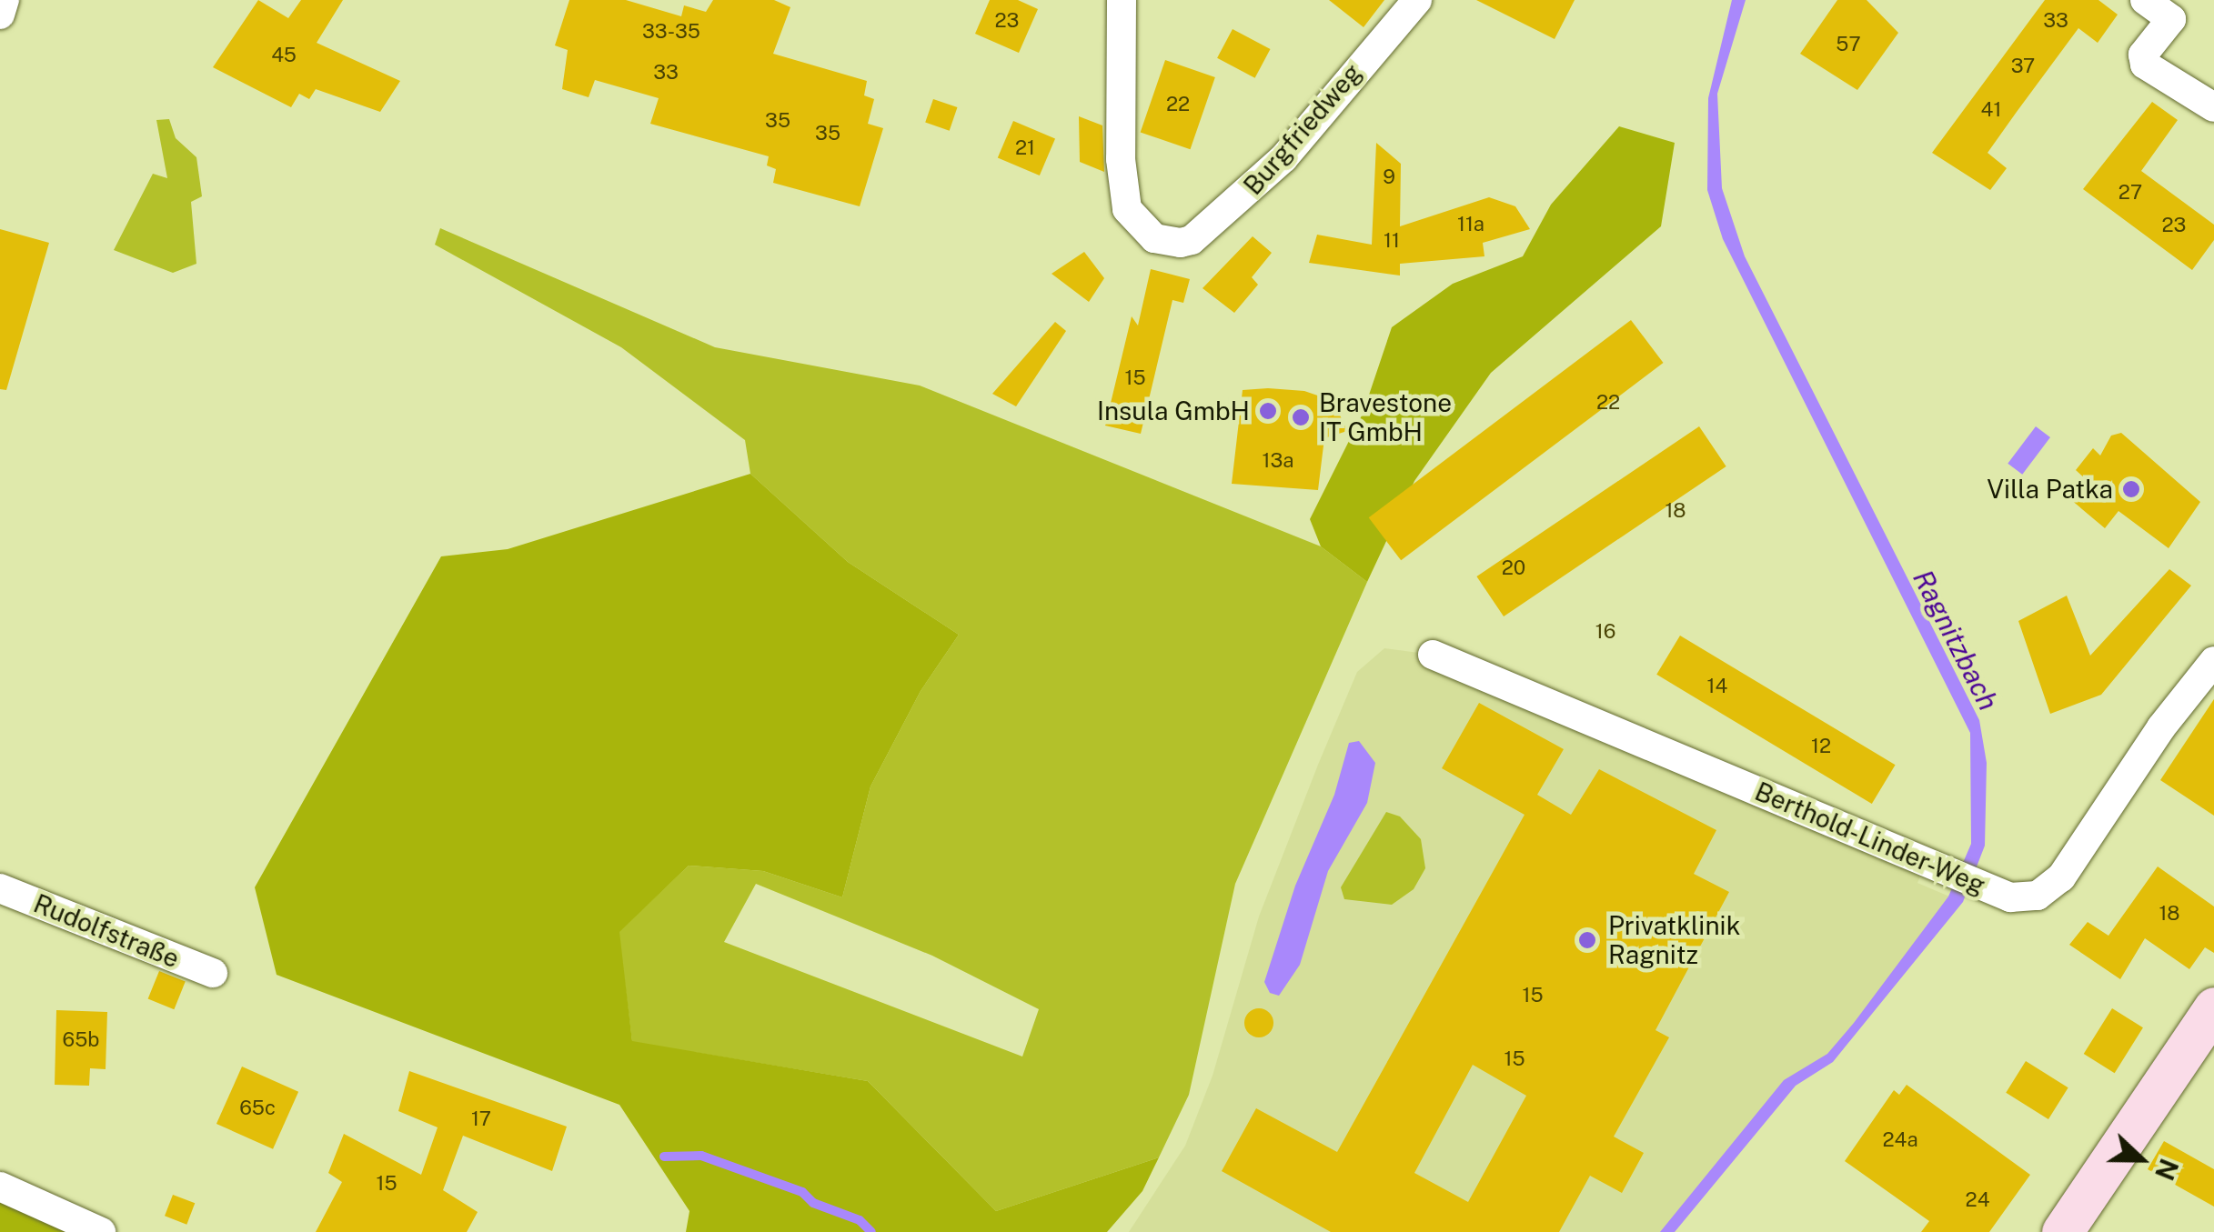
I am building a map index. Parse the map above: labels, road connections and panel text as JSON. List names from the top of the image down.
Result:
{
  "streets": {
    "street": ["Burgfriedweg", "Berthold-Linder-Weg", "Rudolfstraße"]
  },
  "water": ["Ragnitzbach"],
  "places": [
    "Insula GmbH",
    "Bravestone IT GmbH",
    "Villa Patka",
    "Privatklinik Ragnitz"
  ],
  "house_numbers": [
    "23",
    "33",
    "33-35",
    "57",
    "45",
    "37",
    "33",
    "22",
    "41",
    "35",
    "35",
    "21",
    "9",
    "27",
    "11a",
    "23",
    "11",
    "15",
    "22",
    "13a",
    "18",
    "20",
    "16",
    "14",
    "12",
    "18",
    "15",
    "65b",
    "15",
    "65c",
    "17",
    "24a",
    "15",
    "24"
  ],
  "north": "right"
}
